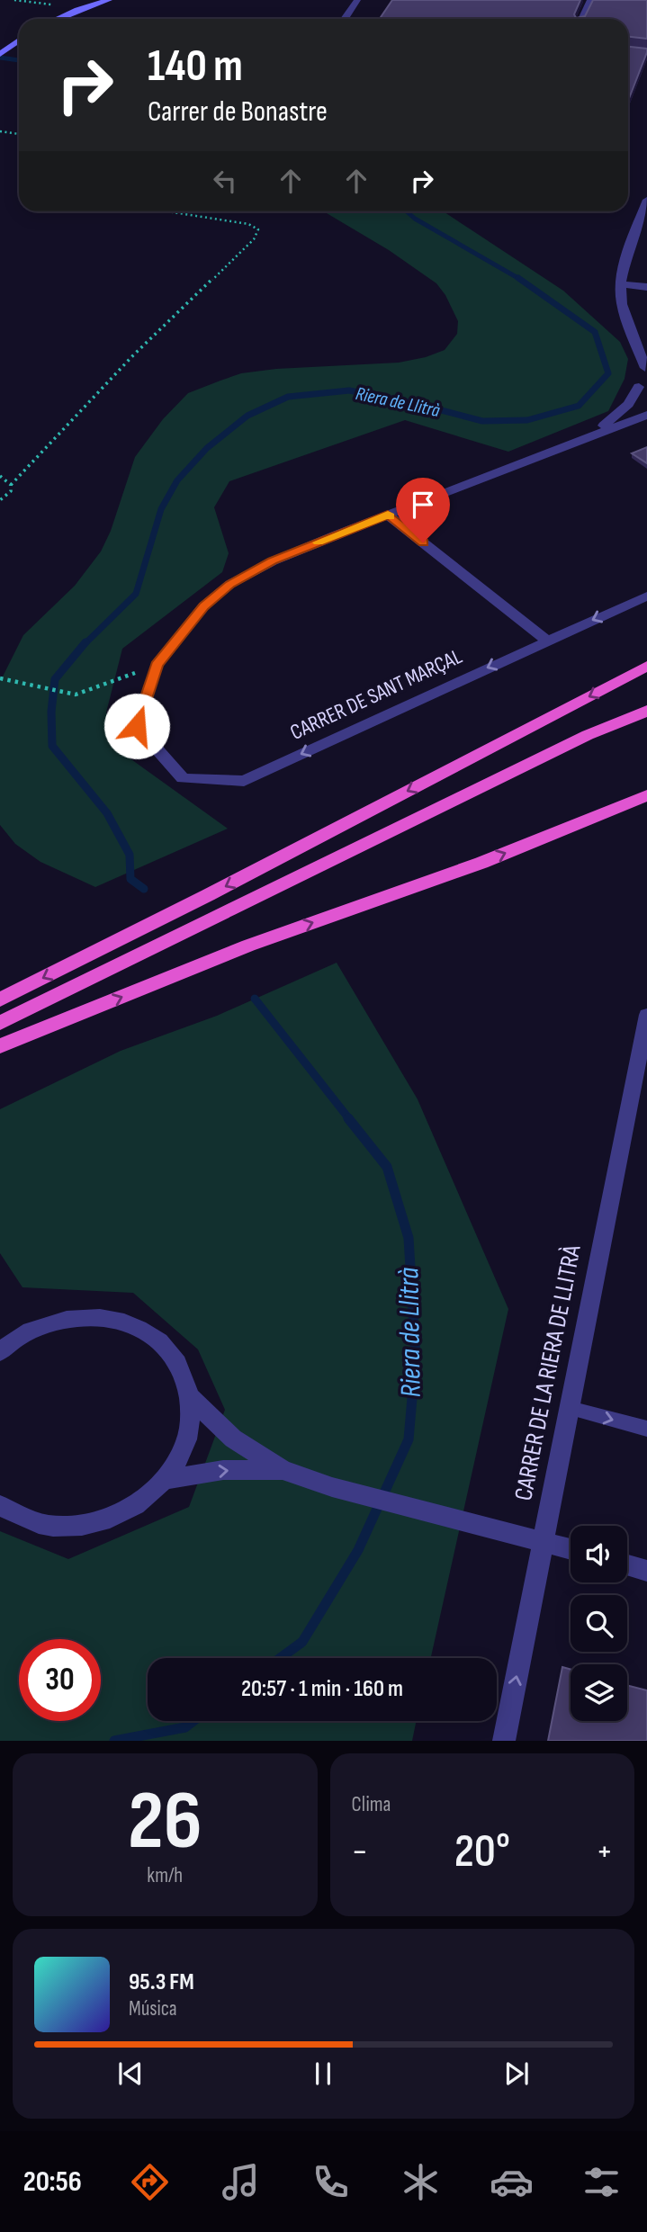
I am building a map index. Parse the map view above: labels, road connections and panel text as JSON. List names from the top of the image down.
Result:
{
  "streets": {
    "street": ["CARRER DE SANT MARÇAL", "CARRER DE LA RIERA DE LLITRÀ"]
  },
  "water": ["Riera de Llitrà"],
  "page": {
    "turn": ["140 m", "Carrer de Bonastre"],
    "limit": "30",
    "trip": "20:57 · 1 min · 160 m",
    "tile": [
      ["26", "km/h"],
      "Clima"
    ],
    "heat": ["−", "20°", "+"],
    "song": ["95.3 FM", "Música"],
    "tabs": "20:56"
  }
}
